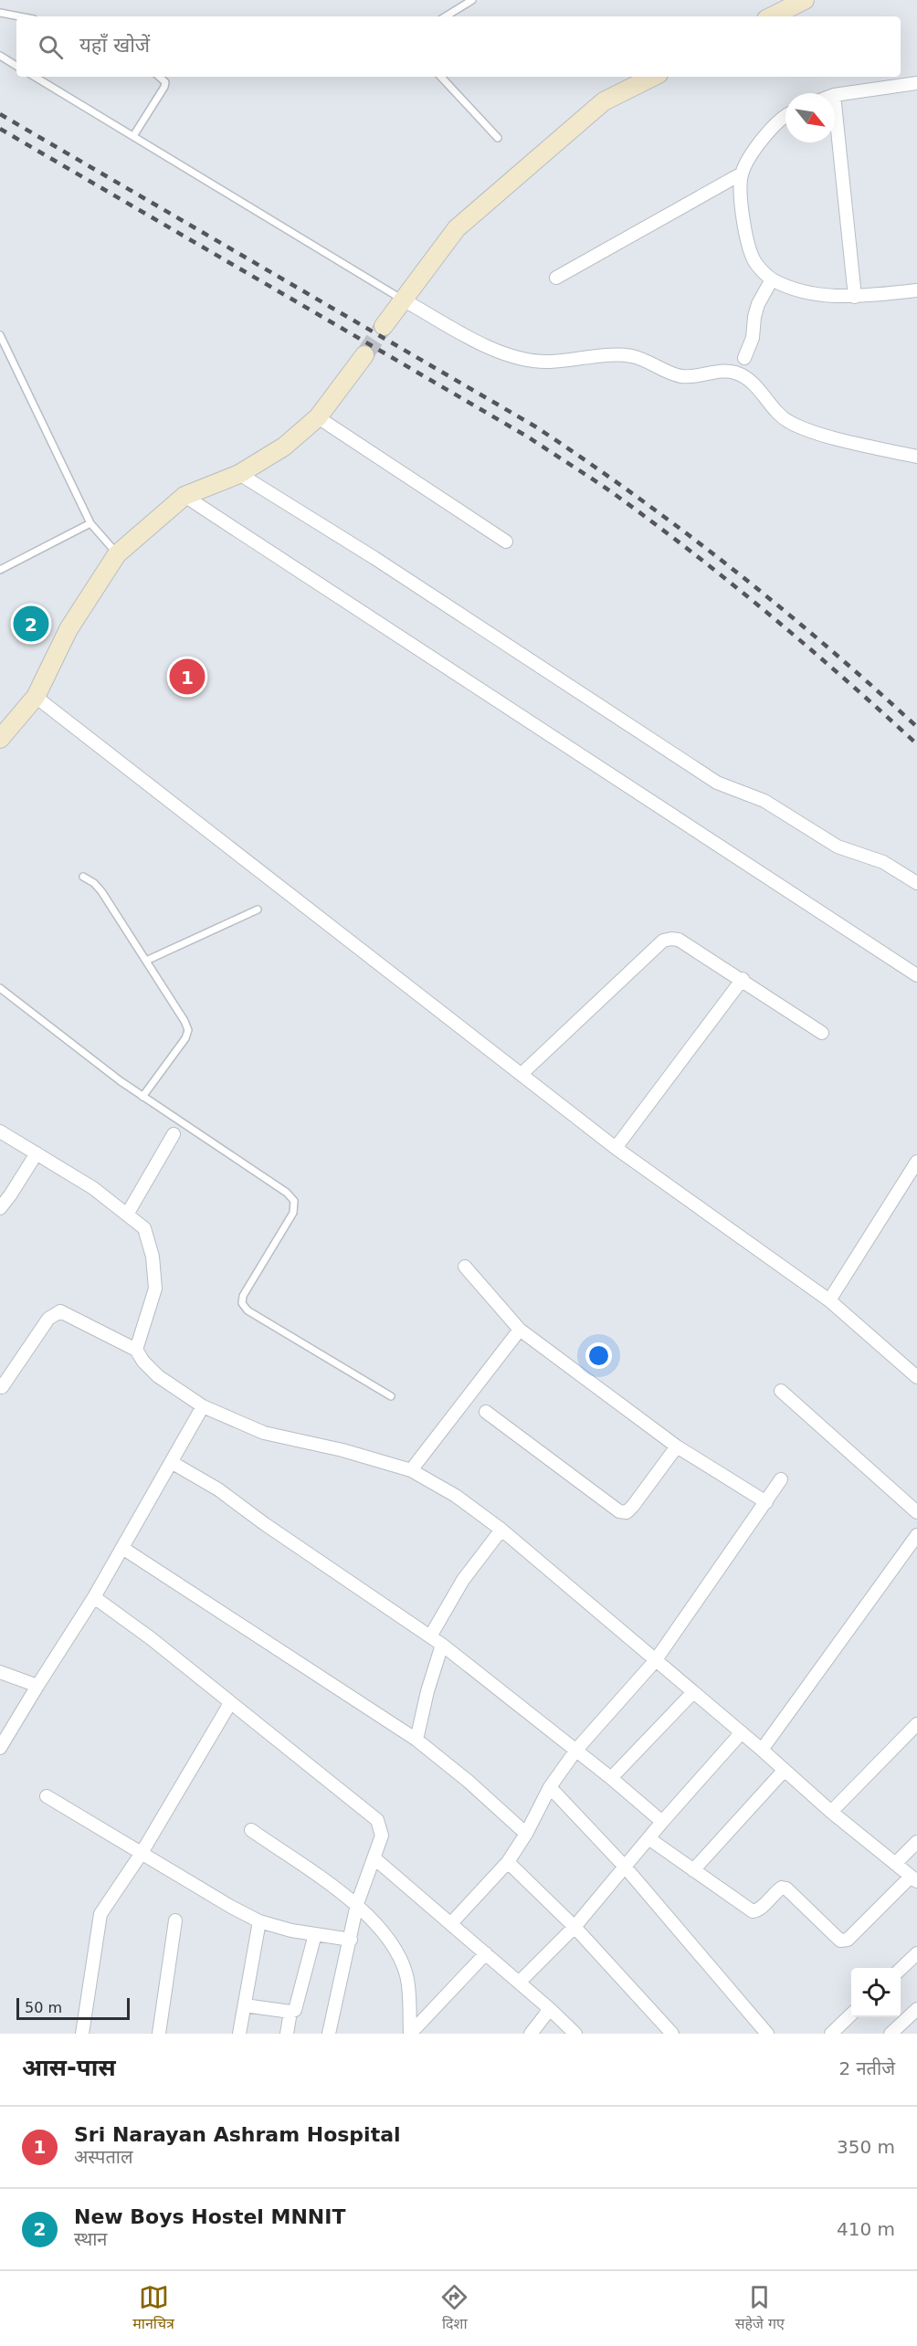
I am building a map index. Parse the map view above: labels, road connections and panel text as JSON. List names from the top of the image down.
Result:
{
  "scale_bar": "50 m",
  "north": "bottom right",
  "page": {
    "search": "यहाँ खोजें",
    "pins": ["2", "1"],
    "scale": "50 m",
    "heading": ["आस-पास", "2 नतीजे"],
    "list": [
      {
        "mark": "1",
        "name": "Sri Narayan Ashram Hospital",
        "note": "अस्पताल",
        "value": "350 m"
      },
      {
        "mark": "2",
        "name": "New Boys Hostel MNNIT",
        "note": "स्थान",
        "value": "410 m"
      }
    ],
    "nav": ["मानचित्र", "दिशा", "सहेजे गए"]
  }
}
